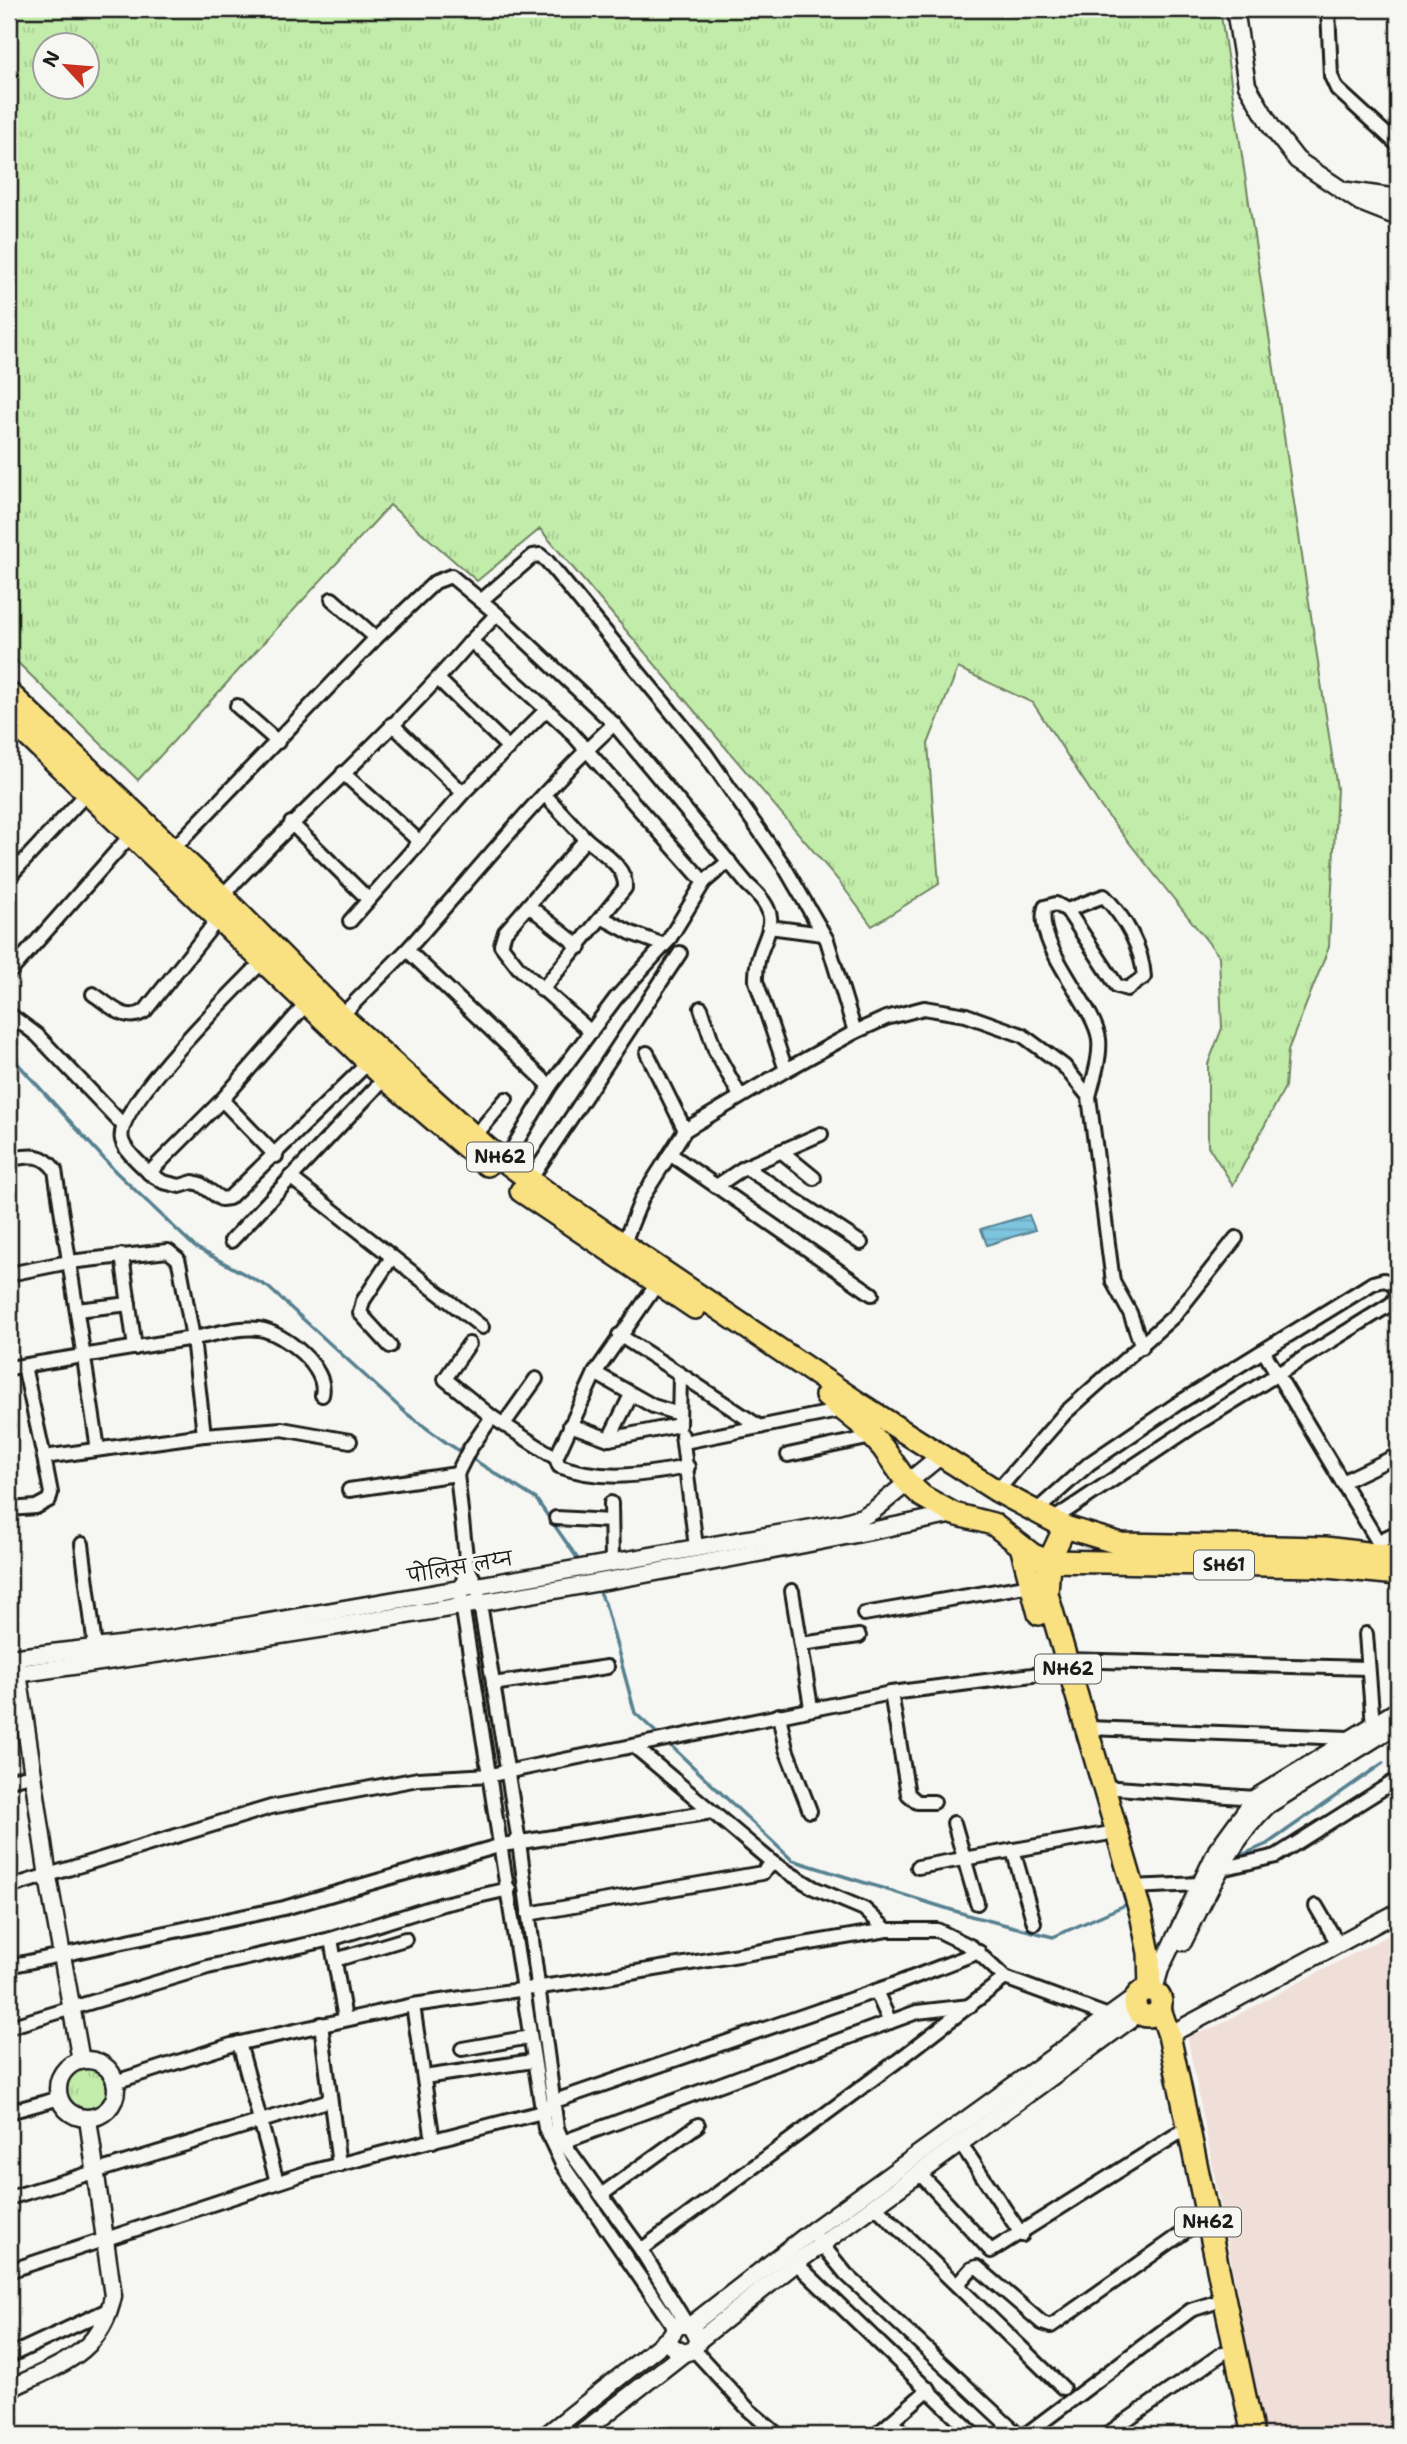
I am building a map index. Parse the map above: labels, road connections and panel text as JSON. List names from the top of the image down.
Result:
{
  "streets": {
    "main road": ["NH62", "SH61"],
    "street": ["पोलिस लय्न"]
  },
  "crossings": [
    ["NH62", "SH61"],
    ["NH62", "पोलिस लय्न"]
  ],
  "north": "top left"
}
